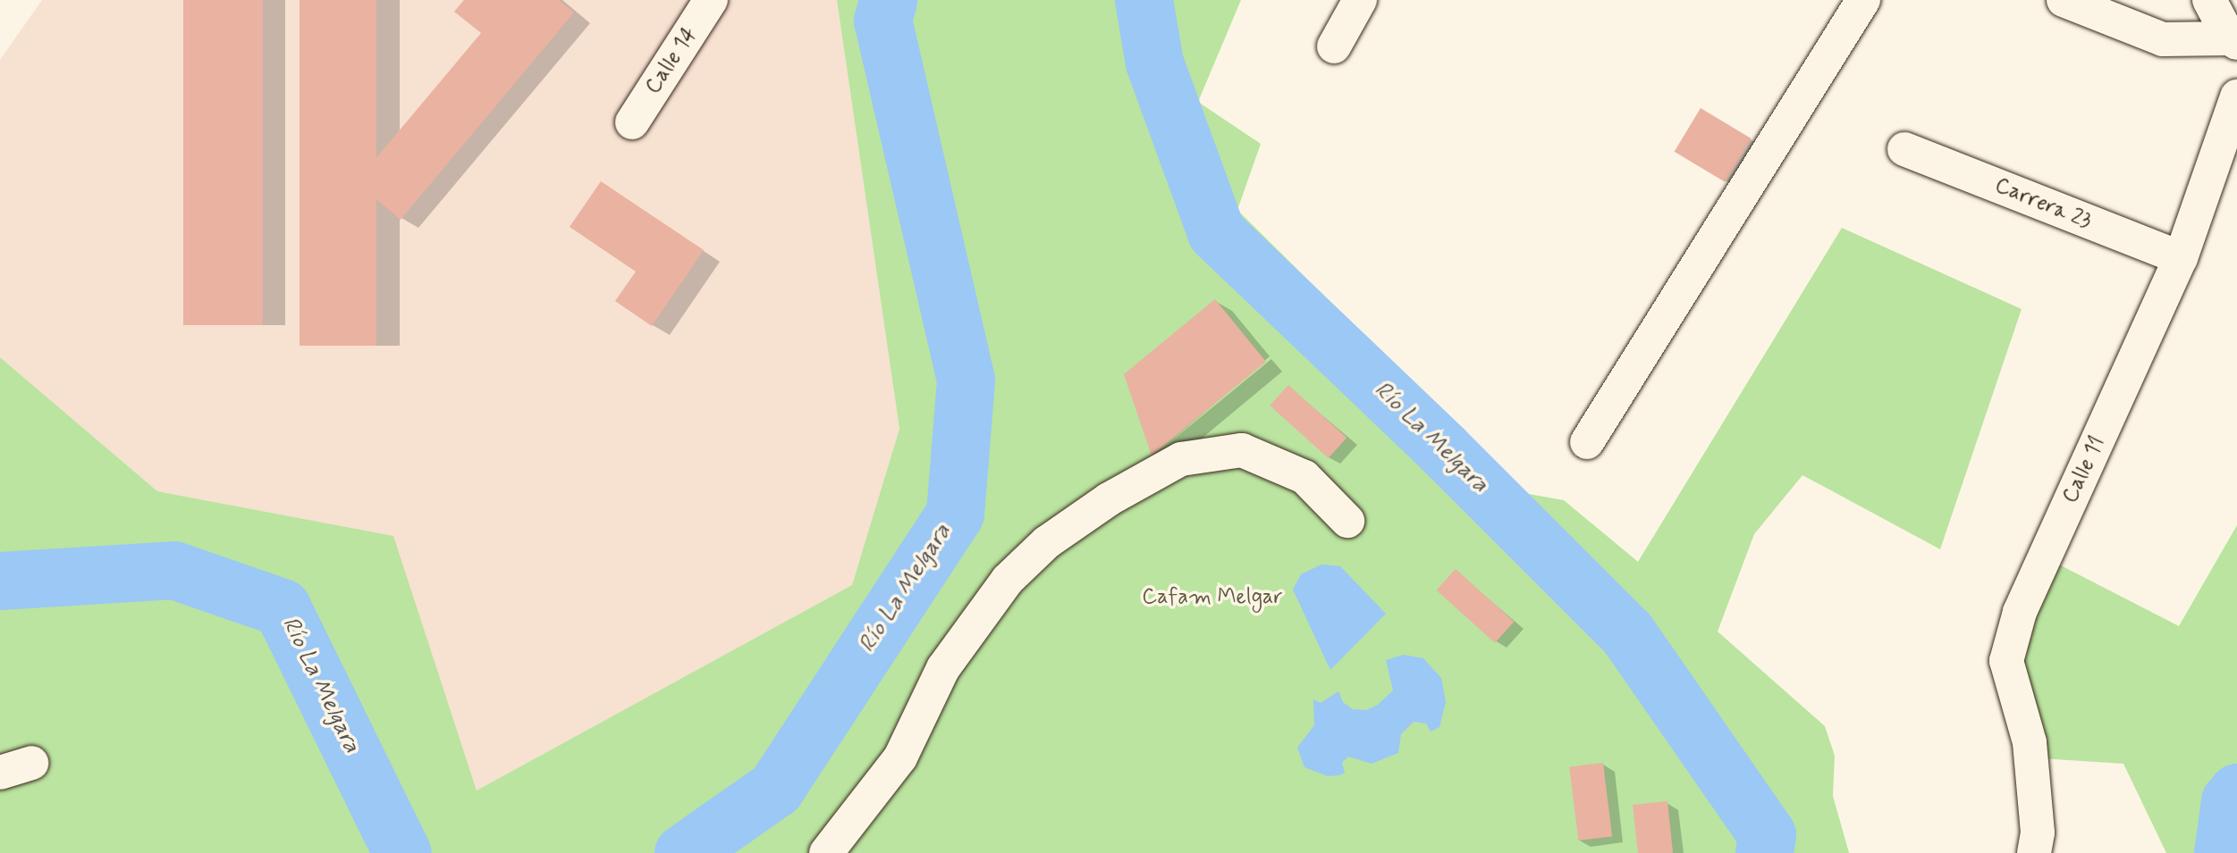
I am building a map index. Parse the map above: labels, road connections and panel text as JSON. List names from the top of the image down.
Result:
{
  "streets": {
    "street": ["Calle 14", "Carrera 23", "Calle 11"]
  },
  "crossings": [
    ["Carrera 23", "Calle 11"]
  ],
  "water": ["Río La Melgara"],
  "parks": ["Cafam Melgar"]
}
